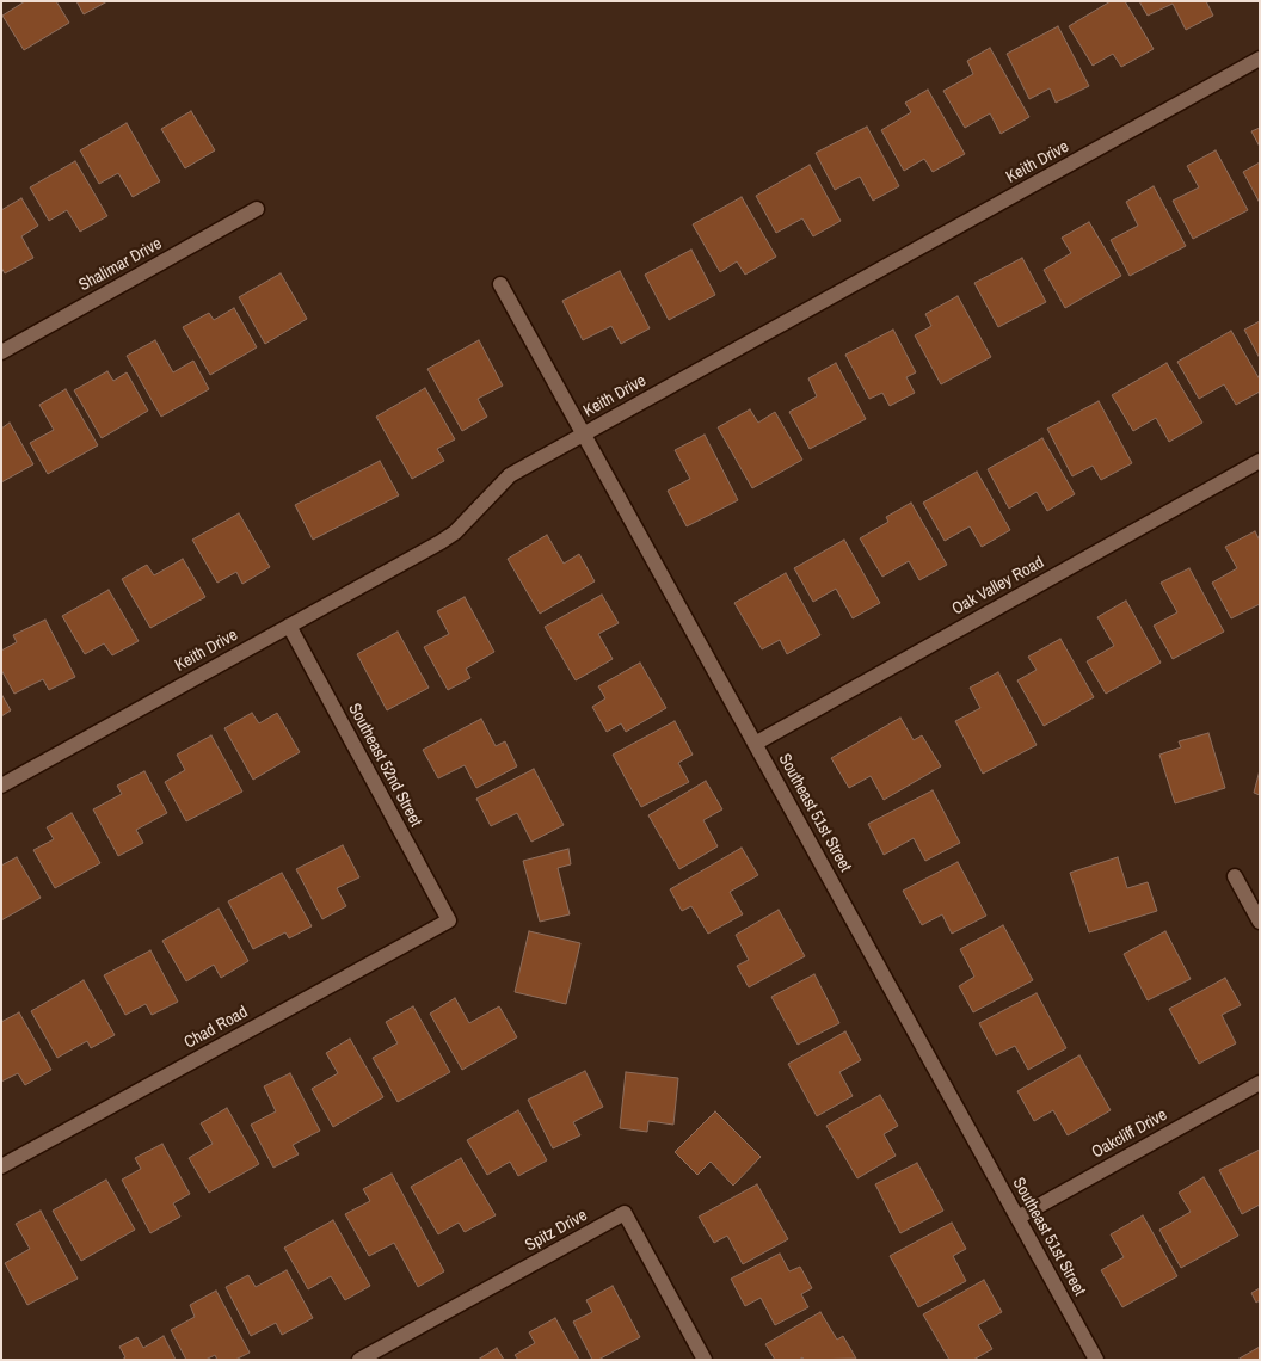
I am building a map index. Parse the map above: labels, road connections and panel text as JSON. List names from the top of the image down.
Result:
{
  "streets": {
    "street": [
      "Keith Drive",
      "Shalimar Drive",
      "Oak Valley Road",
      "Southeast 52nd Street",
      "Southeast 51st Street",
      "Chad Road",
      "Oakcliff Drive",
      "Spitz Drive"
    ]
  },
  "crossings": [
    ["Keith Drive", "Southeast 52nd Street"],
    ["Keith Drive", "Southeast 51st Street"],
    ["Oak Valley Road", "Southeast 51st Street"],
    ["Southeast 52nd Street", "Chad Road"],
    ["Southeast 51st Street", "Oakcliff Drive"]
  ]
}
